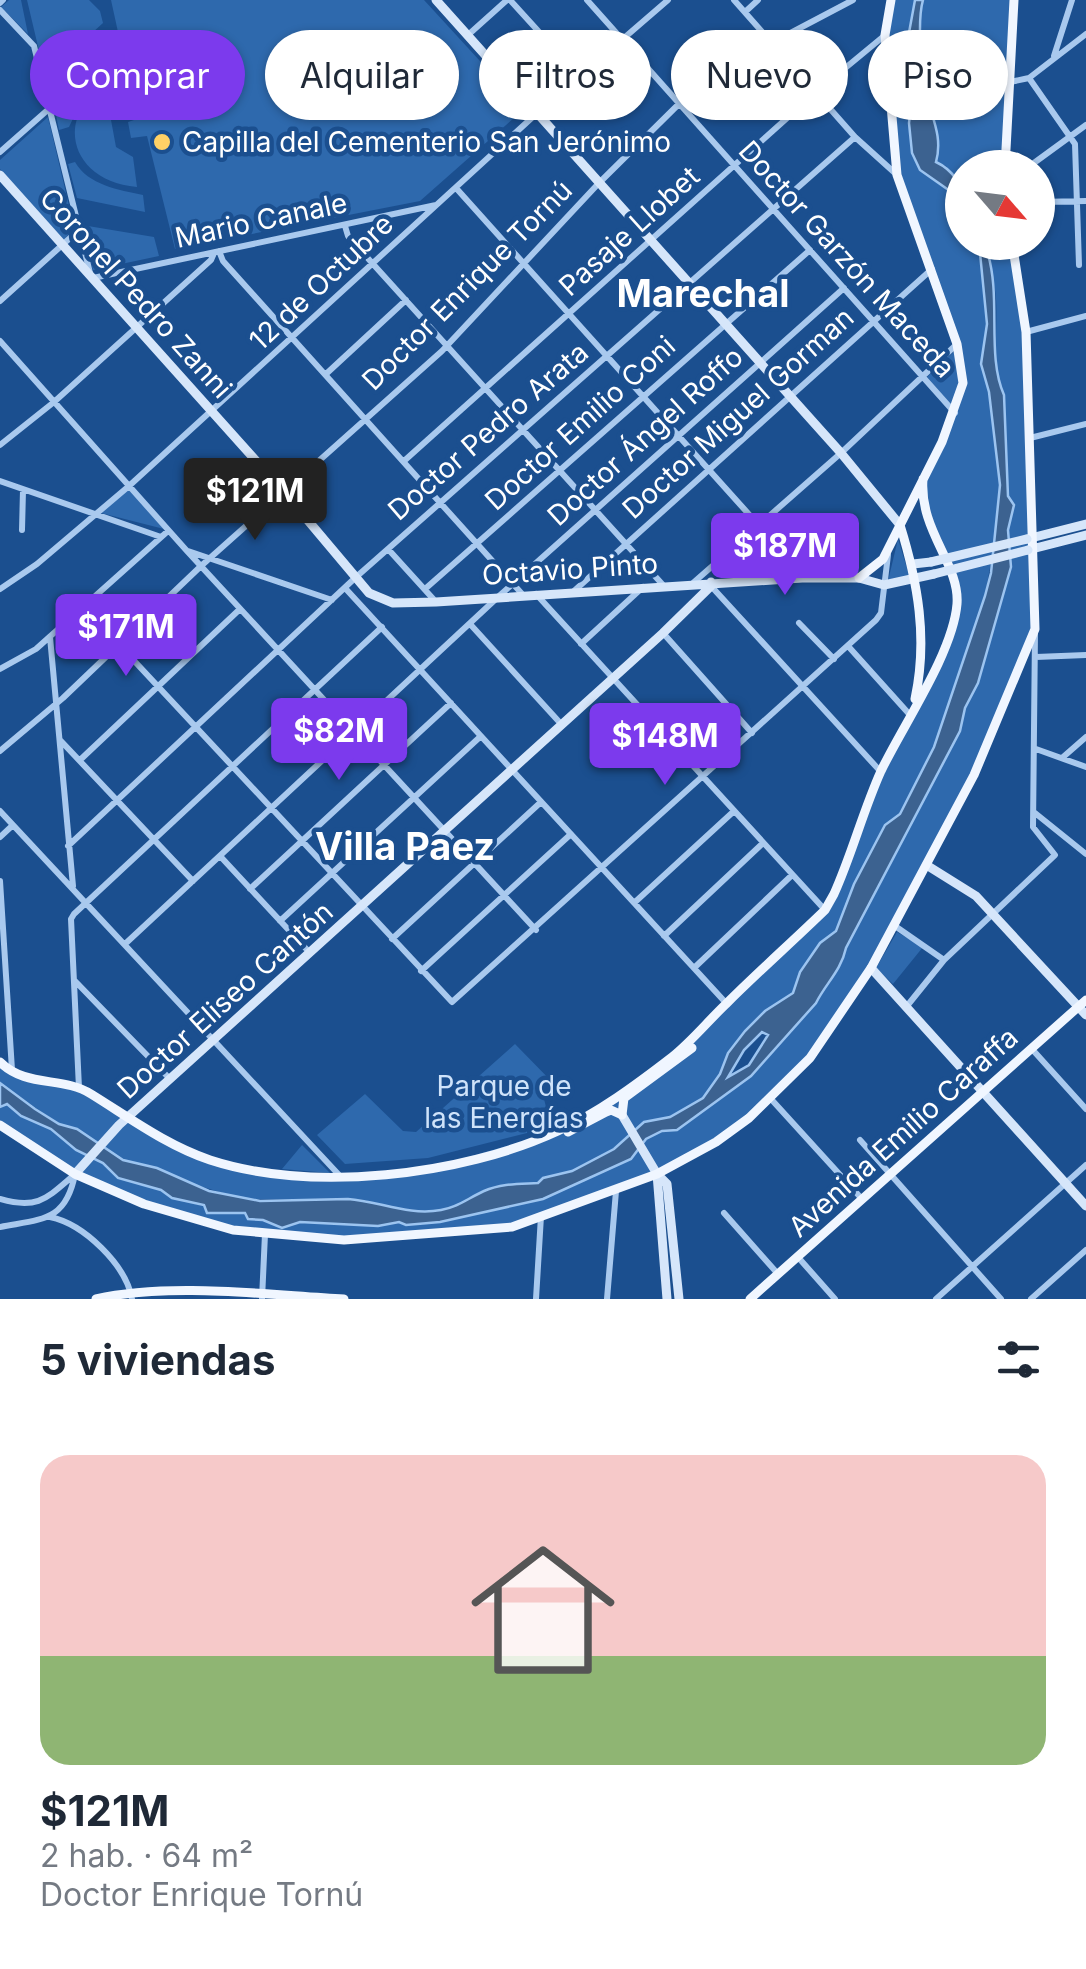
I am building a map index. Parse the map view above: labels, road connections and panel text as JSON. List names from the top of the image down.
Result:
{
  "streets": {
    "main road": [
      "Coronel Pedro Zanni",
      "Octavio Pinto",
      "Doctor Eliseo Cantón",
      "Avenida Emilio Caraffa"
    ],
    "street": [
      "Mario Canale",
      "Pasaje Llobet",
      "Doctor Garzón Maceda",
      "12 de Octubre",
      "Doctor Enrique Tornú",
      "Doctor Miguel Gorman",
      "Doctor Emilio Coni",
      "Doctor Pedro Arata",
      "Doctor Ángel Roffo"
    ]
  },
  "crossings": [
    ["Mario Canale", "12 de Octubre"],
    ["Mario Canale", "Coronel Pedro Zanni"],
    ["Pasaje Llobet", "Doctor Garzón Maceda"],
    ["Doctor Garzón Maceda", "Doctor Miguel Gorman"],
    ["Doctor Garzón Maceda", "Doctor Emilio Coni"],
    ["Doctor Garzón Maceda", "Doctor Pedro Arata"],
    ["Doctor Garzón Maceda", "Doctor Ángel Roffo"],
    ["12 de Octubre", "Coronel Pedro Zanni"],
    ["Doctor Enrique Tornú", "Coronel Pedro Zanni"],
    ["Coronel Pedro Zanni", "Doctor Pedro Arata"],
    ["Coronel Pedro Zanni", "Octavio Pinto"],
    ["Doctor Miguel Gorman", "Octavio Pinto"],
    ["Doctor Pedro Arata", "Octavio Pinto"],
    ["Doctor Ángel Roffo", "Octavio Pinto"],
    ["Octavio Pinto", "Doctor Eliseo Cantón"]
  ],
  "districts": ["Marechal", "Villa Paez"],
  "parks": ["Parque de las Energías"],
  "places": ["Capilla del Cementerio San Jerónimo"],
  "north": "bottom right",
  "page": {
    "chip": [
      "Comprar",
      "Alquilar",
      "Filtros",
      "Nuevo",
      "Piso"
    ],
    "price": [
      "$121M",
      "$187M",
      "$171M",
      "$82M",
      "$148M"
    ],
    "heading": "5 viviendas",
    "list": [
      {
        "name": "$121M",
        "note": "2 hab. · 64 m² · Doctor Enrique Tornú"
      }
    ]
  }
}
